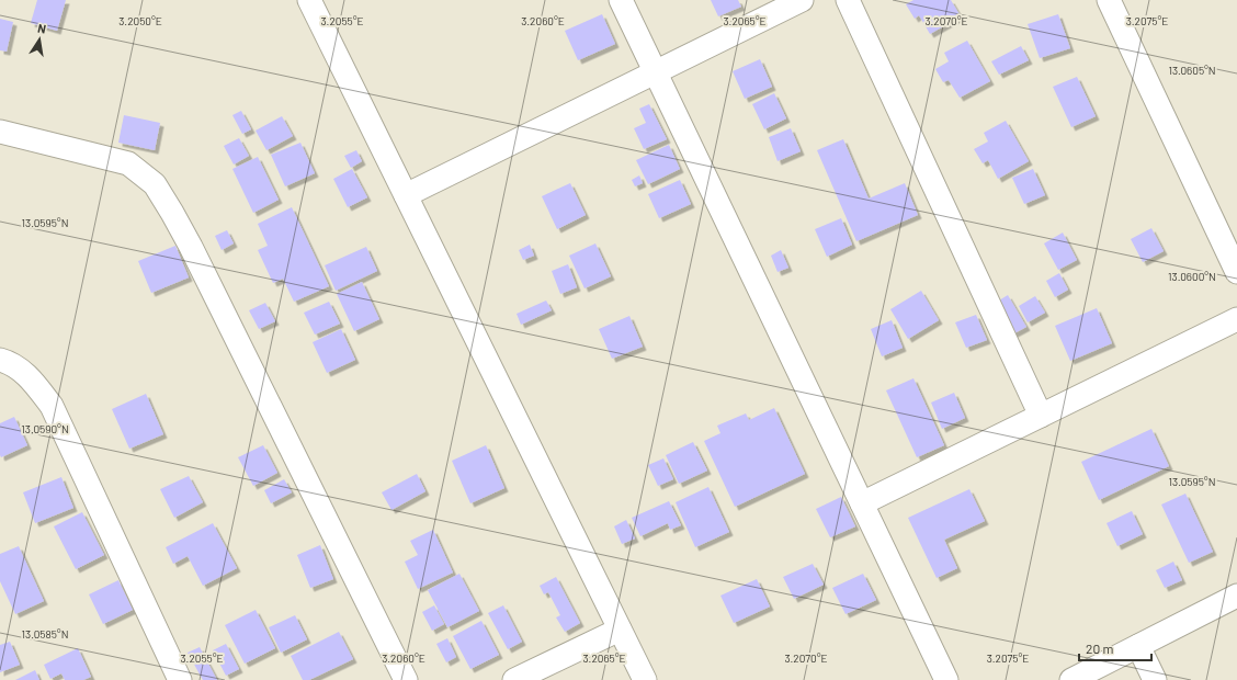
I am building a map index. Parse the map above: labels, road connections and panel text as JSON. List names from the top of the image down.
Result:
{
  "scale_bar": "20 m",
  "north": "top",
  "coordinates": [
    "3.2050°E",
    "3.2055°E",
    "3.2060°E",
    "3.2065°E",
    "3.2070°E",
    "3.2075°E",
    "13.0605°N",
    "13.0595°N",
    "13.0600°N",
    "13.0590°N",
    "13.0585°N"
  ]
}
